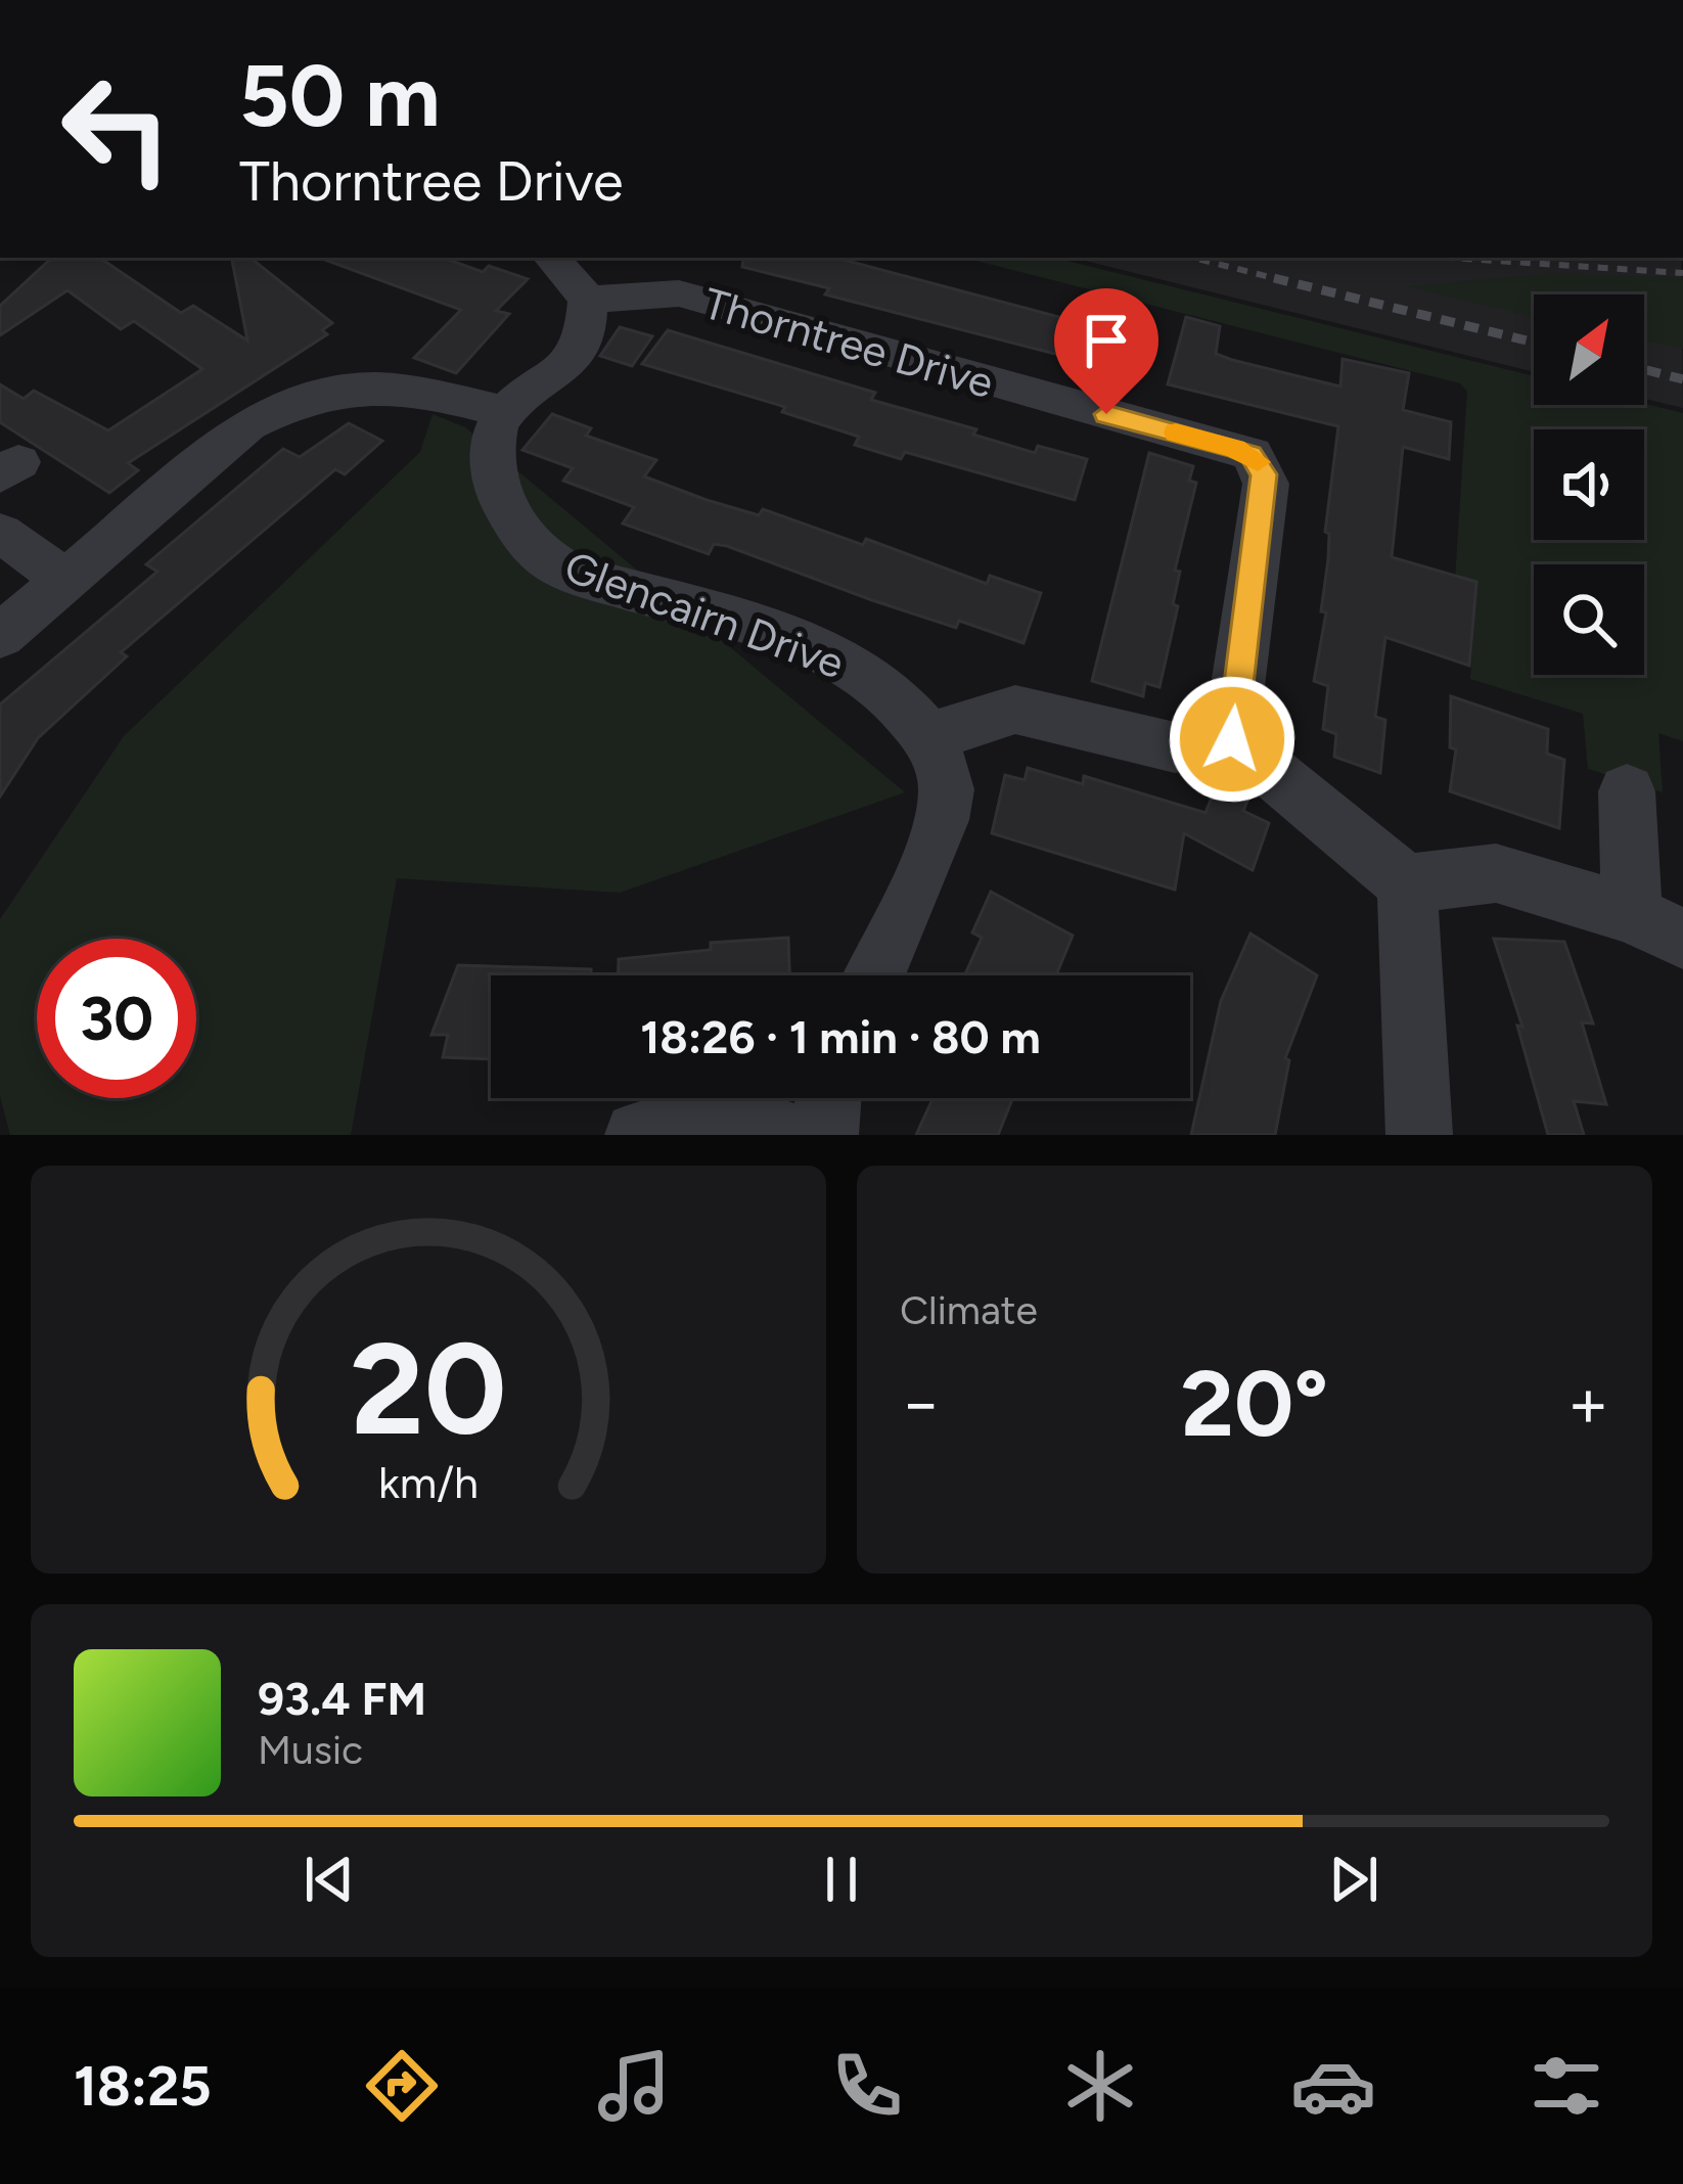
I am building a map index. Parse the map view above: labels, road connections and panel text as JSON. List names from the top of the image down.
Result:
{
  "streets": {
    "street": ["Thorntree Drive", "Glencairn Drive"]
  },
  "north": "top right",
  "page": {
    "turn": ["50 m", "Thorntree Drive"],
    "limit": "30",
    "trip": "18:26 · 1 min · 80 m",
    "tile": "Climate",
    "heat": ["−", "20°", "+"],
    "song": ["93.4 FM", "Music"],
    "tabs": "18:25",
    "gauge": ["20", "km/h"]
  }
}
